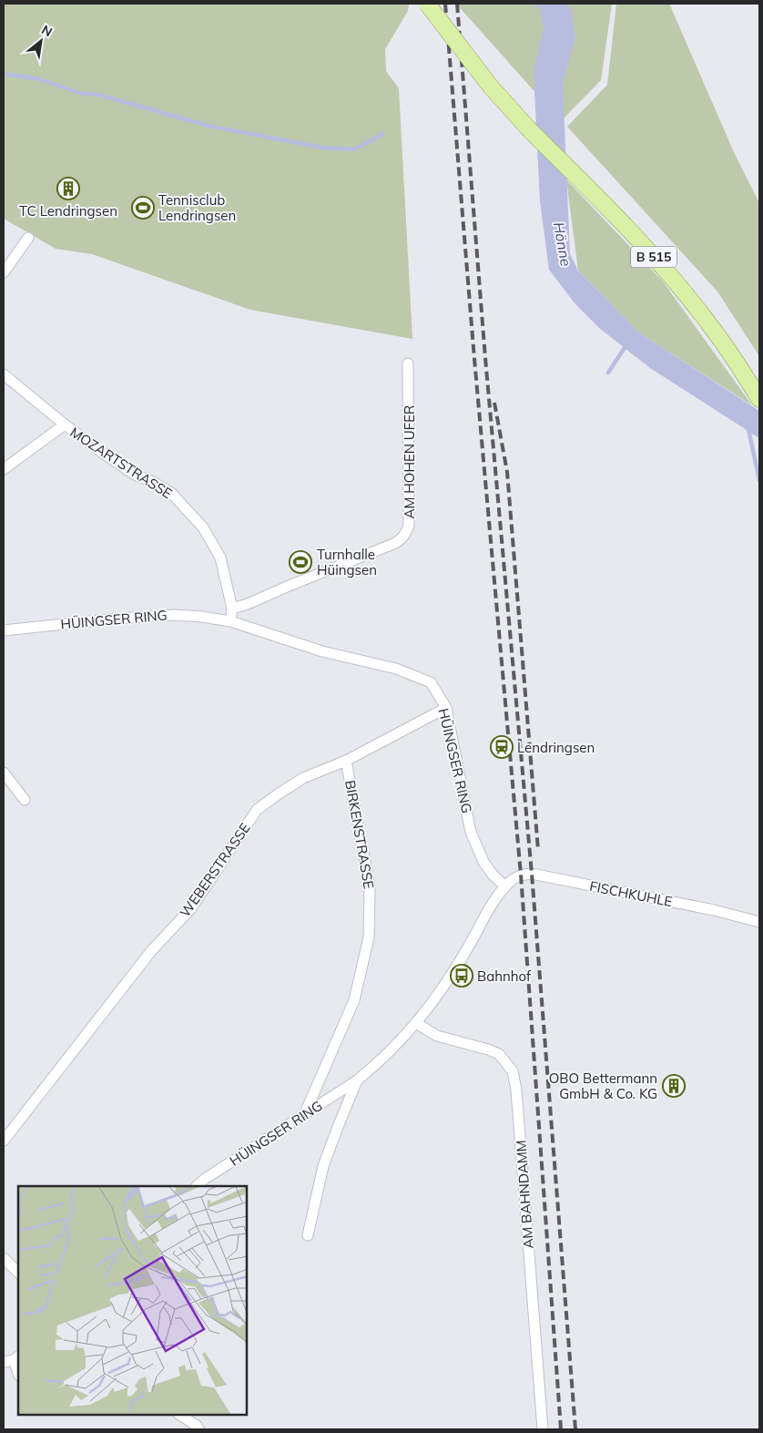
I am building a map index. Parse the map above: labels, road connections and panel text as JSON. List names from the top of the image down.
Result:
{
  "streets": {
    "main road": ["B 515"],
    "street": [
      "AM HOHEN UFER",
      "MOZARTSTRASSE",
      "HÜINGSER RING",
      "BIRKENSTRASSE",
      "WEBERSTRASSE",
      "FISCHKUHLE",
      "AM BAHNDAMM"
    ]
  },
  "crossings": [
    ["AM HOHEN UFER", "MOZARTSTRASSE"],
    ["MOZARTSTRASSE", "HÜINGSER RING"],
    ["HÜINGSER RING", "BIRKENSTRASSE"],
    ["HÜINGSER RING", "WEBERSTRASSE"],
    ["HÜINGSER RING", "FISCHKUHLE"],
    ["HÜINGSER RING", "AM BAHNDAMM"],
    ["BIRKENSTRASSE", "WEBERSTRASSE"]
  ],
  "water": ["Hönne"],
  "places": {
    "building": ["TC Lendringsen", "OBO Bettermann GmbH & Co. KG"],
    "sports": ["Tennisclub Lendringsen", "Turnhalle Hüingsen"],
    "station": ["Lendringsen"],
    "bus stop": ["Bahnhof"]
  },
  "north": "top right"
}
